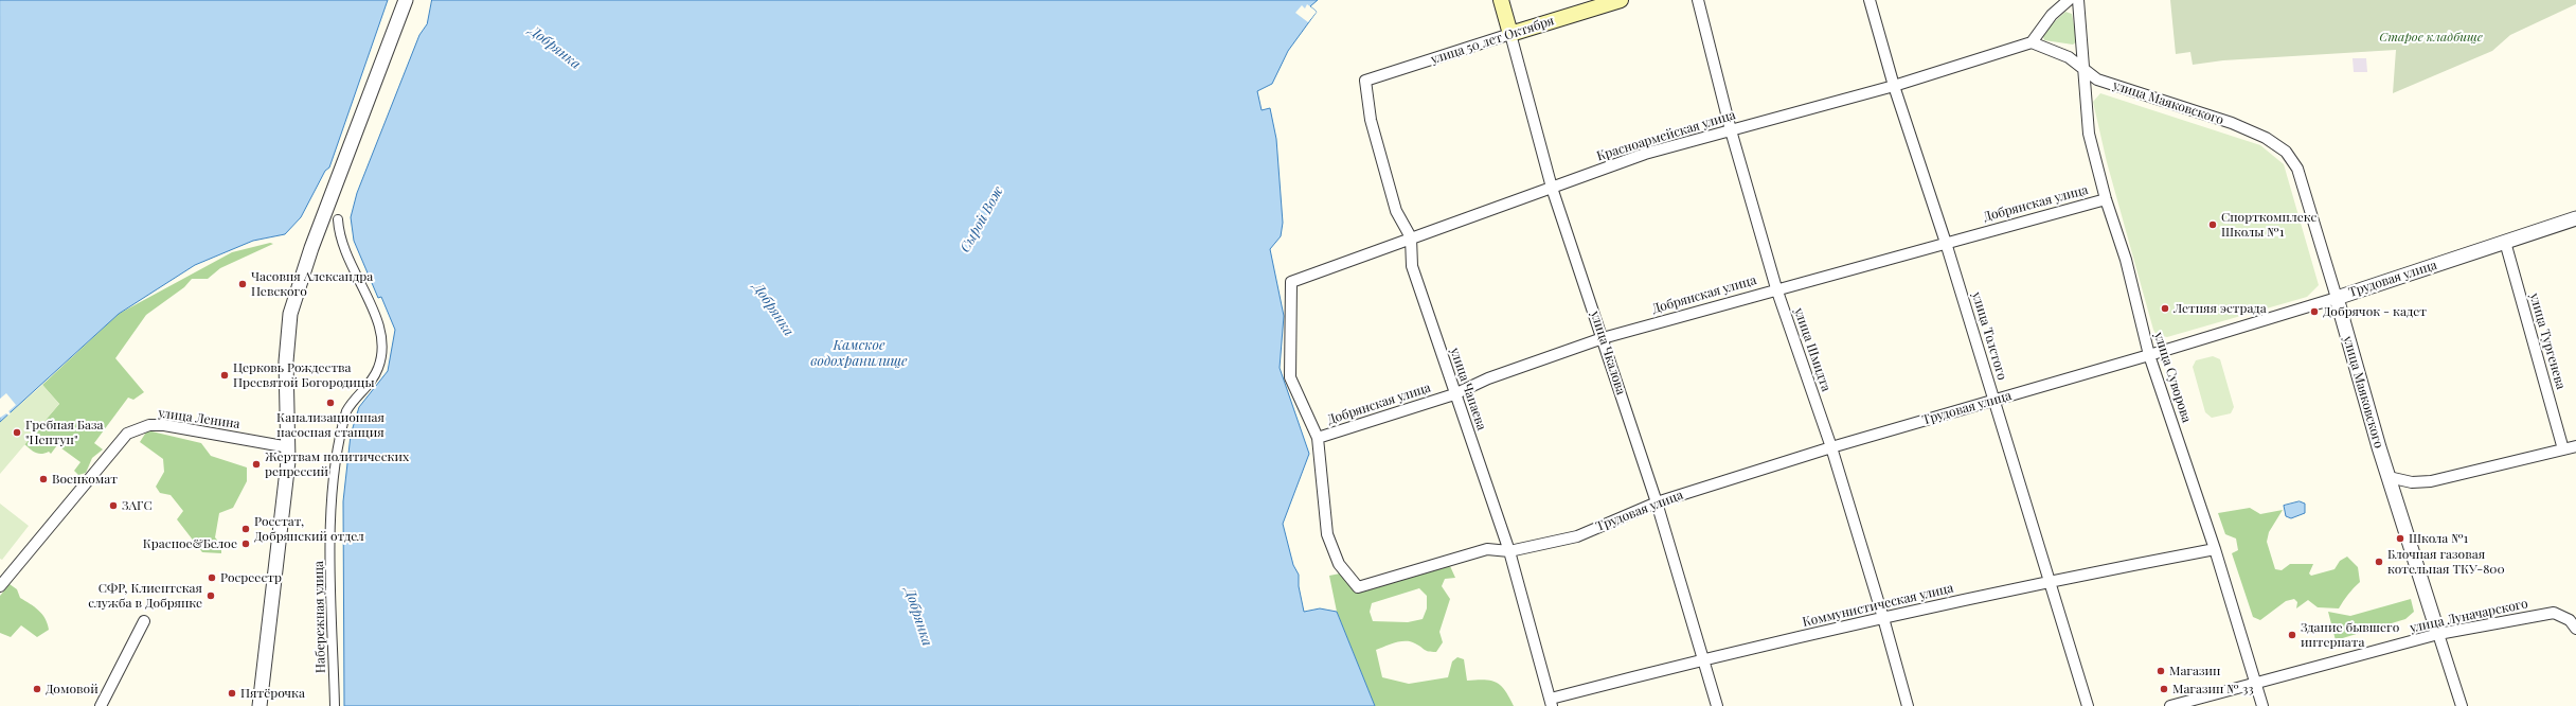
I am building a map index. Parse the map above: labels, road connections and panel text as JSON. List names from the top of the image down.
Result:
{
  "streets": {
    "main road": ["улица 50 лет Октября", "улица Чкалова"],
    "street": [
      "улица Маяковского",
      "Красноармейская улица",
      "Добрянская улица",
      "Трудовая улица",
      "улица Толстого",
      "улица Тургенева",
      "улица Шмидта",
      "улица Суворова",
      "улица Чапаева",
      "улица Ленина",
      "Коммунистическая улица",
      "улица Луначарского",
      "Набережная улица"
    ]
  },
  "crossings": [
    ["улица 50 лет Октября", "улица Чкалова"],
    ["улица 50 лет Октября", "улица Чапаева"],
    ["улица Маяковского", "Красноармейская улица"],
    ["улица Маяковского", "Трудовая улица"],
    ["улица Маяковского", "улица Суворова"],
    ["улица Маяковского", "улица Луначарского"],
    ["Красноармейская улица", "Добрянская улица"],
    ["Красноармейская улица", "Трудовая улица"],
    ["Красноармейская улица", "улица Толстого"],
    ["Красноармейская улица", "улица Шмидта"],
    ["Красноармейская улица", "улица Чкалова"],
    ["Красноармейская улица", "улица Чапаева"],
    ["Добрянская улица", "Трудовая улица"],
    ["Добрянская улица", "улица Толстого"],
    ["Добрянская улица", "улица Шмидта"],
    ["Добрянская улица", "улица Чкалова"],
    ["Добрянская улица", "улица Суворова"],
    ["Добрянская улица", "улица Чапаева"],
    ["Трудовая улица", "улица Толстого"],
    ["Трудовая улица", "улица Тургенева"],
    ["Трудовая улица", "улица Шмидта"],
    ["Трудовая улица", "улица Чкалова"],
    ["Трудовая улица", "улица Суворова"],
    ["Трудовая улица", "улица Чапаева"],
    ["улица Толстого", "Коммунистическая улица"],
    ["улица Шмидта", "Коммунистическая улица"],
    ["улица Чкалова", "Коммунистическая улица"],
    ["улица Суворова", "Коммунистическая улица"],
    ["улица Суворова", "улица Луначарского"],
    ["улица Чапаева", "Коммунистическая улица"]
  ],
  "water": ["Добрянка", "Сырой Вож", "Камское водохранилище"],
  "parks": ["Старое кладбище"],
  "places": [
    "Спорткомплекс Школы №1",
    "Часовня Александра Невского",
    "Летняя эстрада",
    "Добрячок - кадет",
    "Церковь Рождества Пресвятой Богородицы",
    "Канализационная насосная станция",
    "Гребная База \"Нептун\"",
    "Жертвам политических репрессий",
    "Военкомат",
    "ЗАГС",
    "Росстат, Добрянский отдел",
    "Школа №1",
    "Красное&Белое",
    "Блочная газовая котельная ТКУ-800",
    "Росреестр",
    "СФР, Клиентская служба в Добрянке",
    "Здание бывшего интерната",
    "Магазин",
    "Домовой",
    "Магазин № 33",
    "Пятёрочка"
  ]
}
